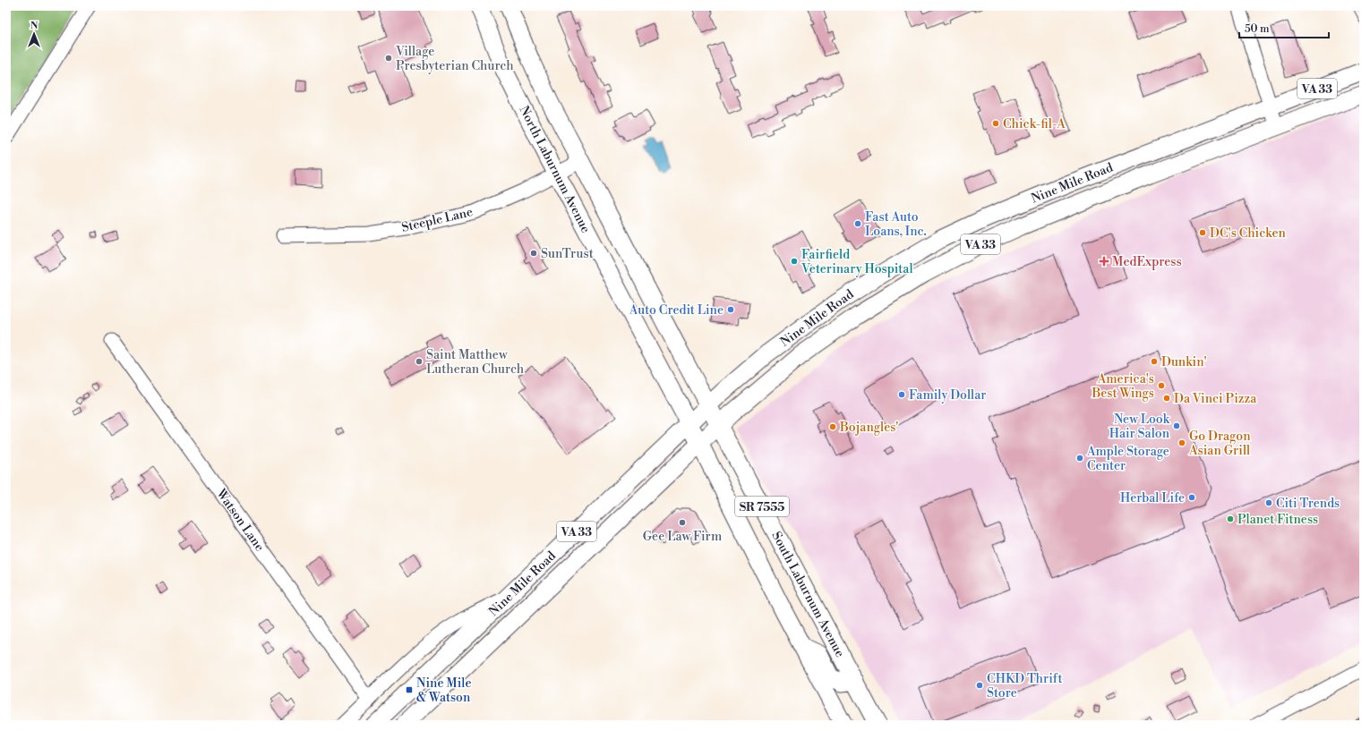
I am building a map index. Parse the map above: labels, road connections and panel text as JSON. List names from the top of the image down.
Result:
{
  "streets": {
    "main road": [
      "VA 33",
      "North Laburnum Avenue",
      "Nine Mile Road",
      "SR 7555",
      "South Laburnum Avenue"
    ],
    "street": ["Steeple Lane", "Watson Lane"]
  },
  "crossings": [
    ["North Laburnum Avenue", "Nine Mile Road"],
    ["North Laburnum Avenue", "Steeple Lane"],
    ["North Laburnum Avenue", "South Laburnum Avenue"],
    ["Nine Mile Road", "South Laburnum Avenue"]
  ],
  "places": {
    "other": [
      "Village Presbyterian Church",
      "Chick-fil-A",
      "Fast Auto Loans, Inc.",
      "DC's Chicken",
      "SunTrust",
      "Fairfield Veterinary Hospital",
      "Auto Credit Line",
      "Saint Matthew Lutheran Church",
      "Dunkin'",
      "America's Best Wings",
      "Family Dollar",
      "Da Vinci Pizza",
      "New Look Hair Salon",
      "Bojangles'",
      "Go Dragon Asian Grill",
      "Ample Storage Center",
      "Herbal Life",
      "Citi Trends",
      "Planet Fitness",
      "Gee Law Firm",
      "CHKD Thrift Store"
    ],
    "health": ["MedExpress"],
    "transit": ["Nine Mile & Watson"]
  },
  "scale_bar": "50 m",
  "north": "top"
}
